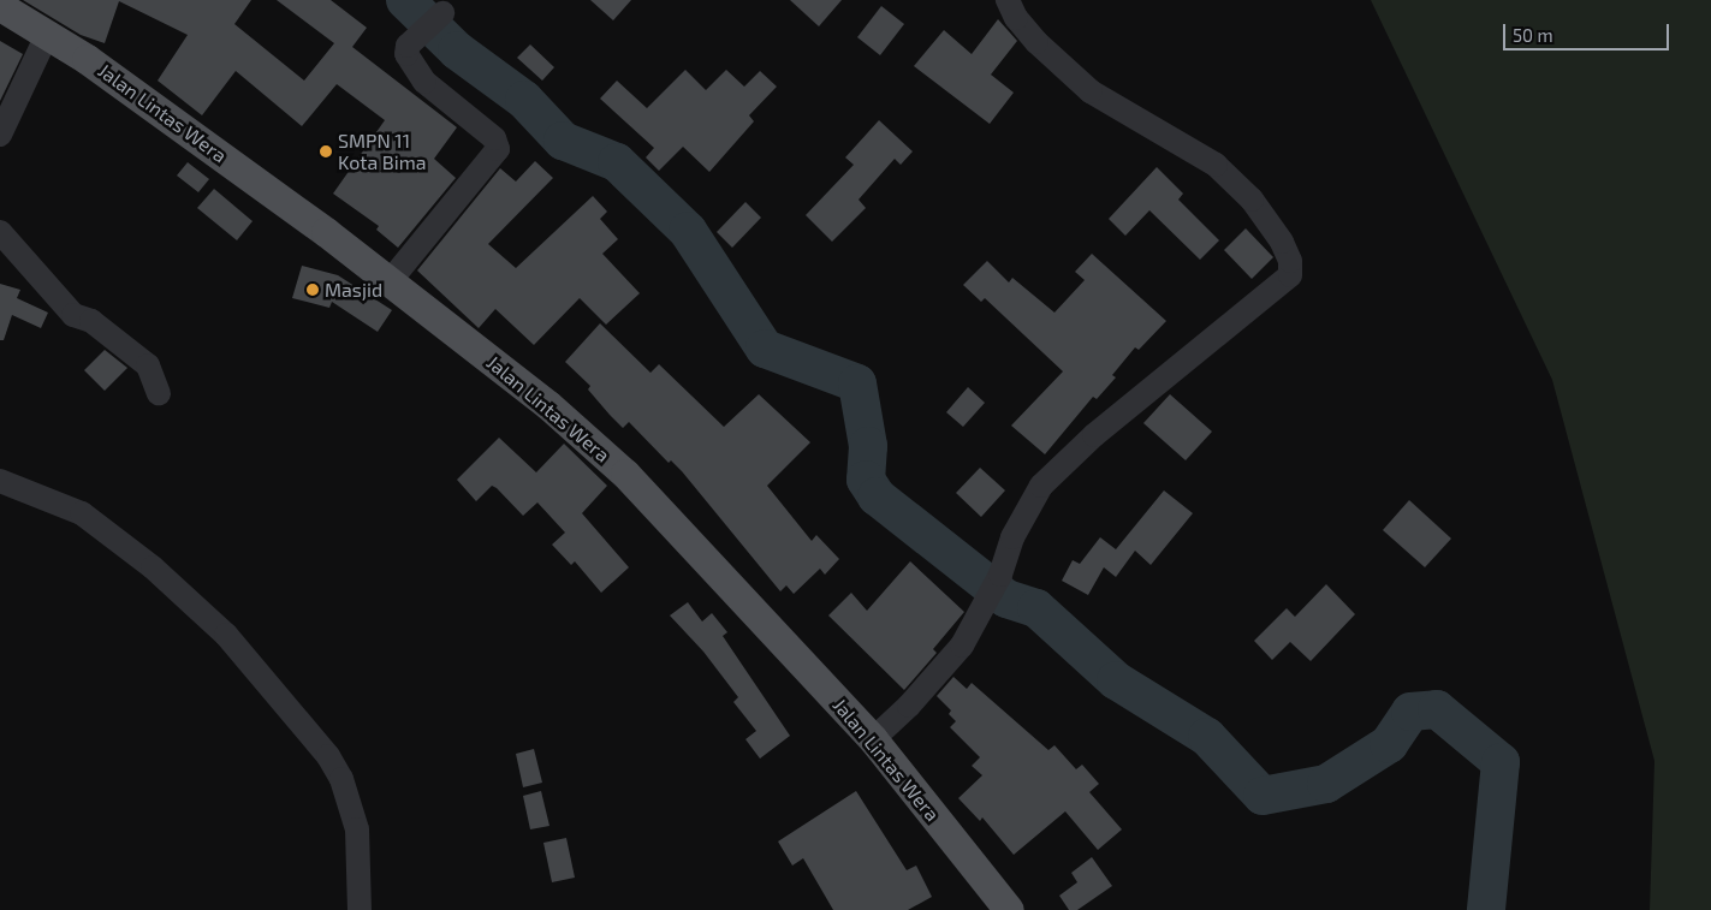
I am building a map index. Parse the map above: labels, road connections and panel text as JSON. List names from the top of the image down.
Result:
{
  "streets": {
    "main road": ["Jalan Lintas Wera"]
  },
  "places": ["SMPN 11 Kota Bima", "Masjid"],
  "scale_bar": "50 m"
}
